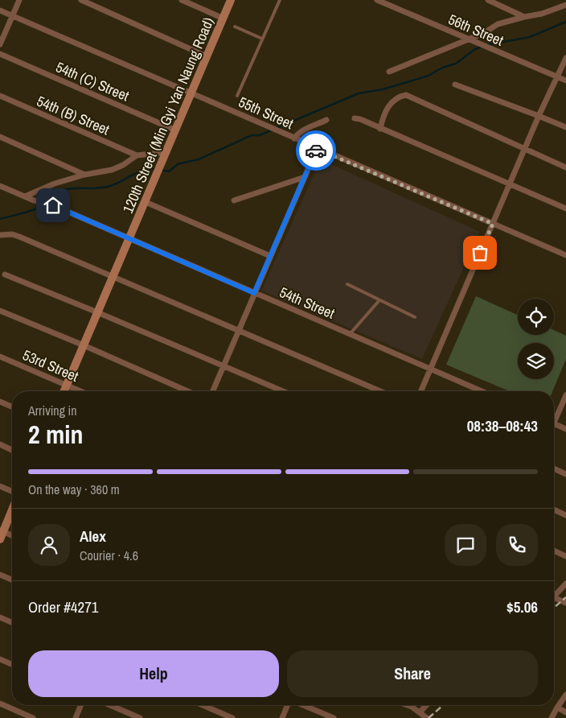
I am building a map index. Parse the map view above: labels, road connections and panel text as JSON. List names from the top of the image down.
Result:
{
  "streets": {
    "main road": ["120th Street (Min Gyi Yan Naung Road)"],
    "street": [
      "56th Street",
      "54th (C) Street",
      "55th Street",
      "54th (B) Street",
      "54th Street",
      "53rd Street"
    ]
  },
  "crossings": [
    ["54th (C) Street", "120th Street (Min Gyi Yan Naung Road)"],
    ["55th Street", "120th Street (Min Gyi Yan Naung Road)"],
    ["120th Street (Min Gyi Yan Naung Road)", "54th Street"],
    ["120th Street (Min Gyi Yan Naung Road)", "53rd Street"]
  ],
  "page": {
    "heading": ["2 min", "Arriving in", "08:38–08:43"],
    "panel": [
      "Alex",
      "Courier · 4.6",
      "Order #4271",
      "$5.06"
    ],
    "bar": "On the way · 360 m",
    "buttons": ["Help", "Share"]
  }
}
